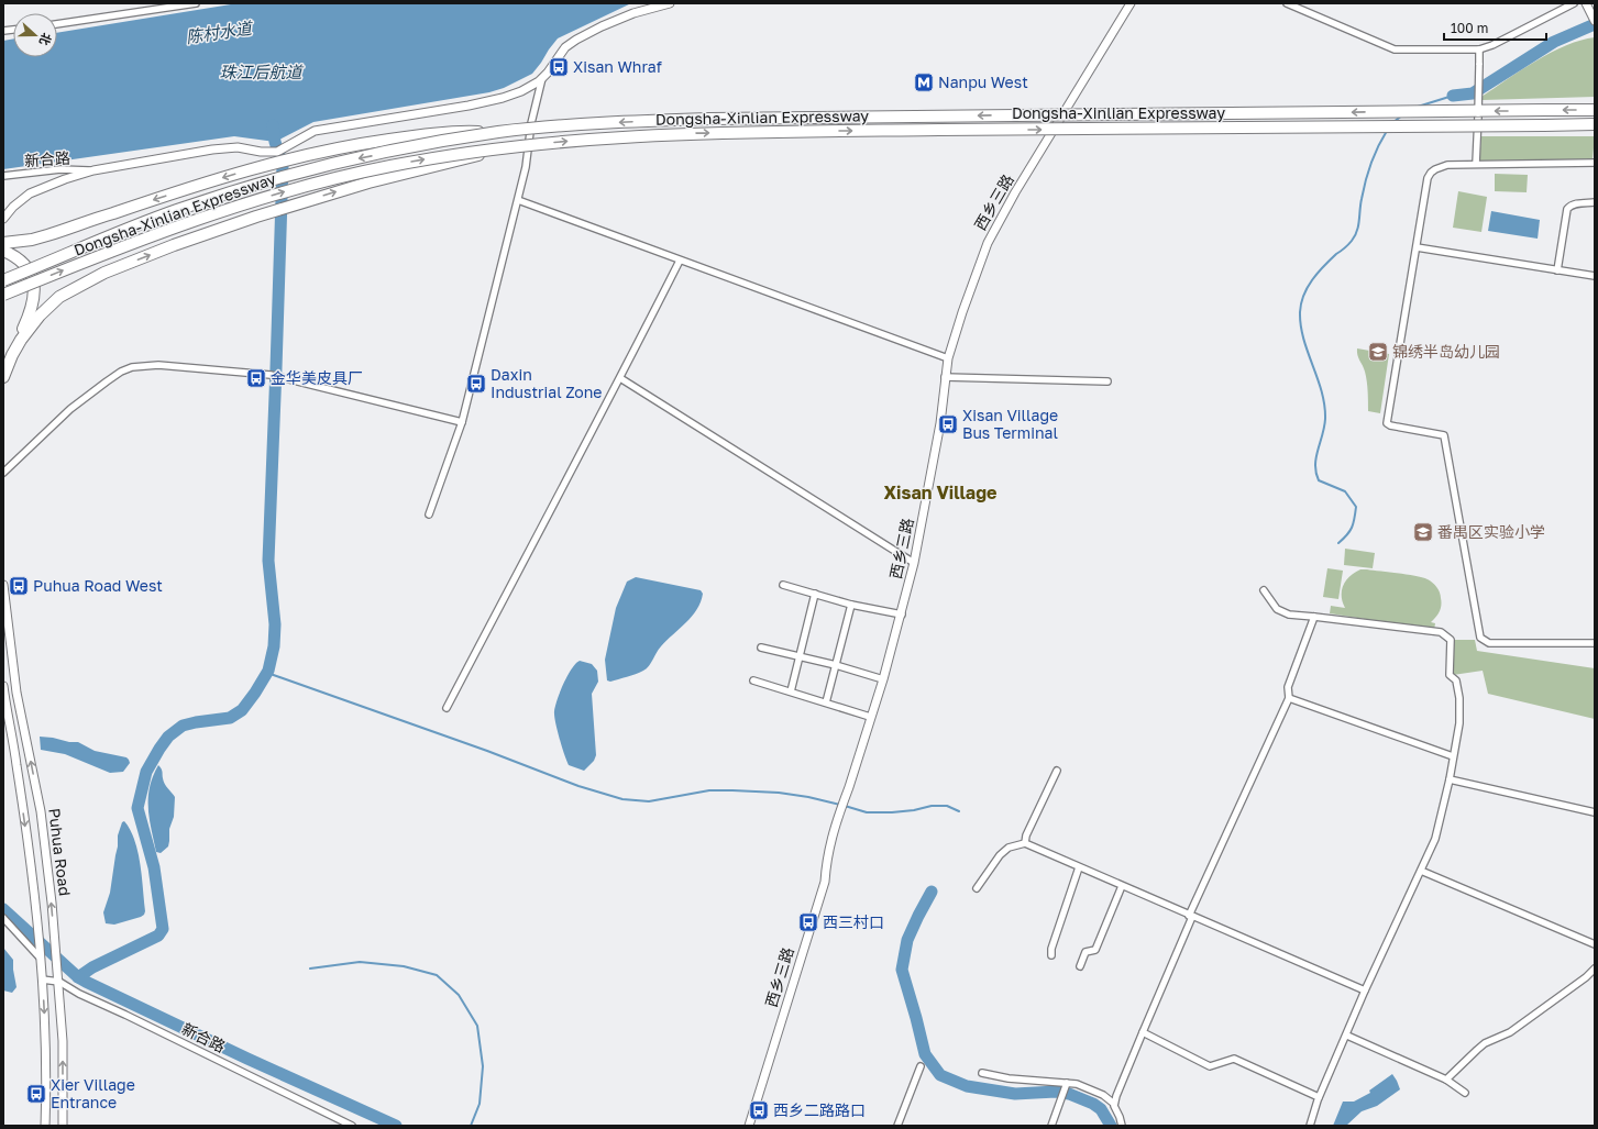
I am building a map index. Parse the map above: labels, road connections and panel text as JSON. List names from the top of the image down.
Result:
{
  "streets": {
    "highway": ["Dongsha-Xinlian Expressway"],
    "street": ["新合路", "西乡三路", "Puhua Road"]
  },
  "crossings": [
    ["新合路", "Puhua Road"]
  ],
  "districts": ["Xisan Village"],
  "water": ["陈村水道", "珠江后航道"],
  "places": {
    "bus stop": [
      "Xisan Whraf",
      "金华美皮具厂",
      "Daxin Industrial Zone",
      "Xisan Village Bus Terminal",
      "Puhua Road West",
      "西三村口",
      "Xier Village Entrance",
      "西乡二路路口"
    ],
    "metro station": ["Nanpu West"],
    "school or university": ["锦绣半岛幼儿园", "番禺区实验小学"]
  },
  "scale_bar": "100 m",
  "north": "right"
}
